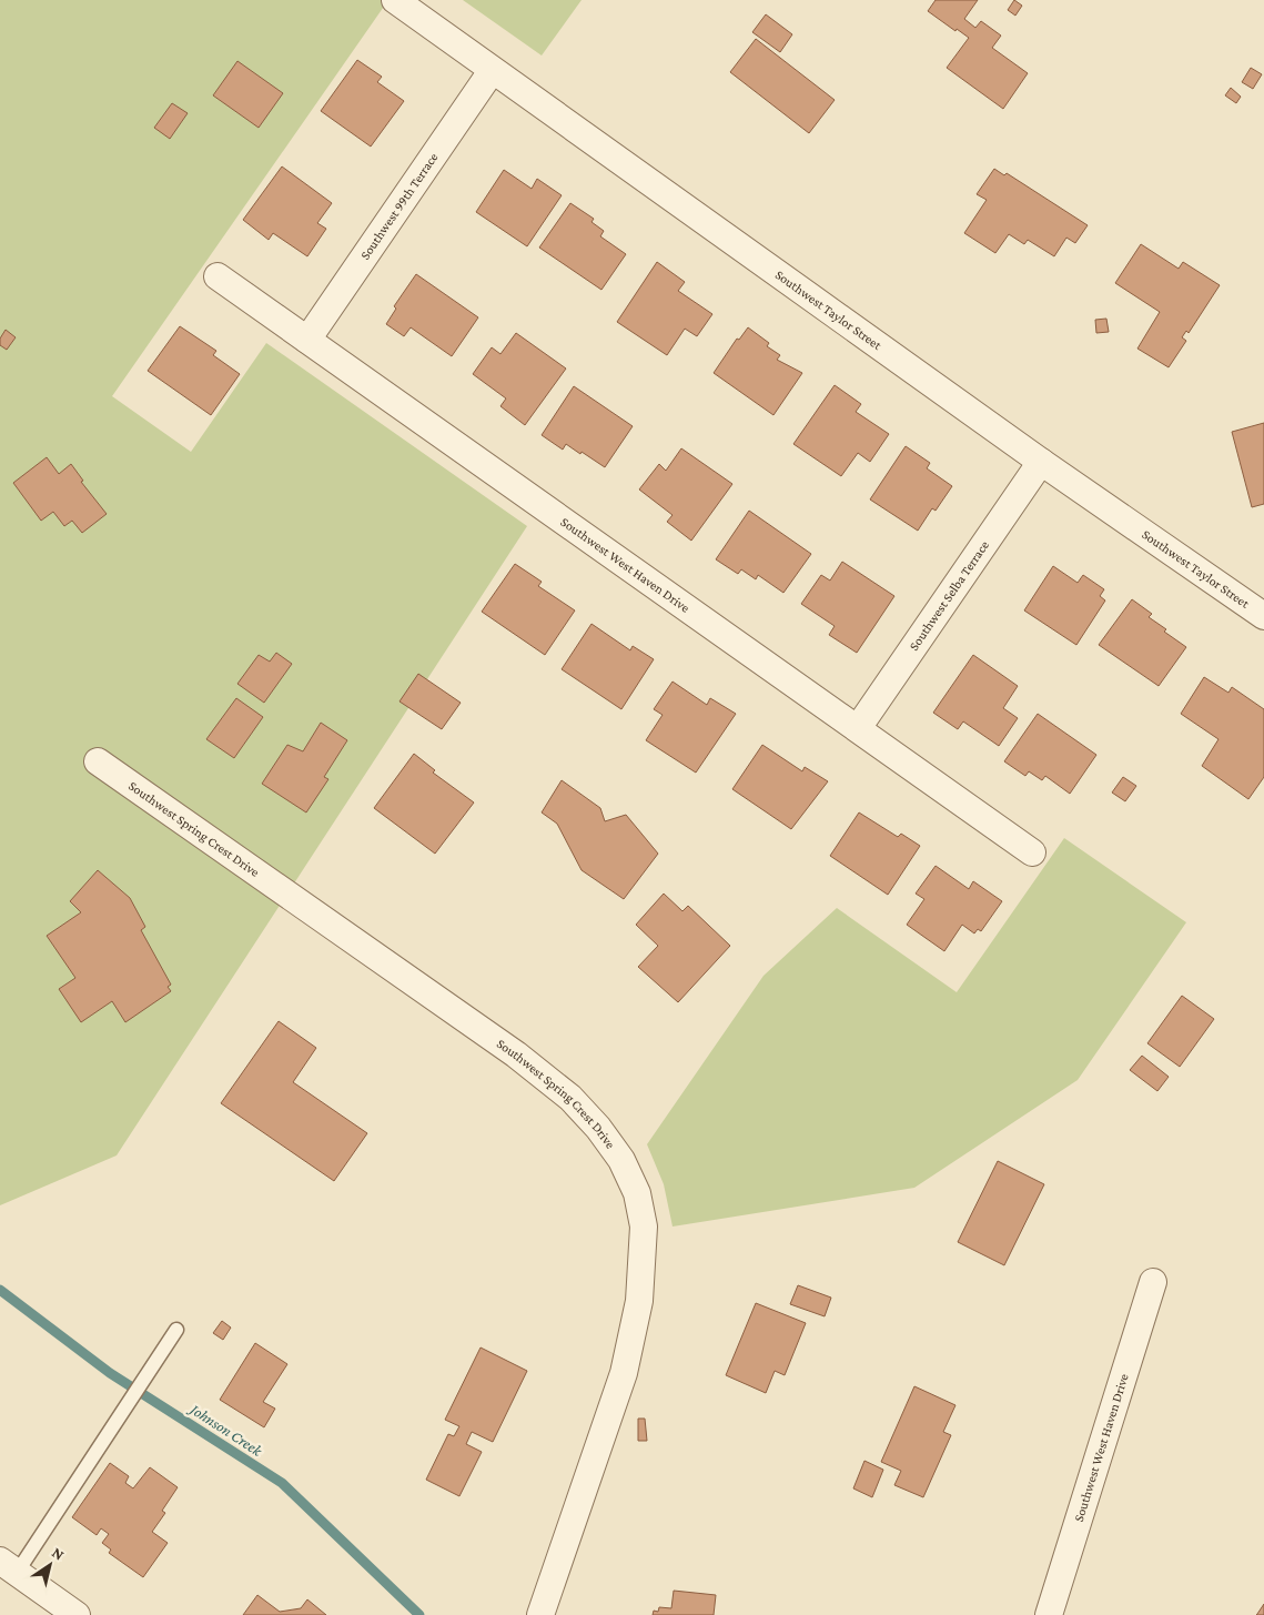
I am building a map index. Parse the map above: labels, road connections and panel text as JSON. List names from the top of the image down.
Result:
{
  "streets": {
    "street": [
      "Southwest 99th Terrace",
      "Southwest Taylor Street",
      "Southwest West Haven Drive",
      "Southwest Selba Terrace",
      "Southwest Spring Crest Drive"
    ]
  },
  "crossings": [
    ["Southwest 99th Terrace", "Southwest Taylor Street"],
    ["Southwest 99th Terrace", "Southwest West Haven Drive"],
    ["Southwest Taylor Street", "Southwest Selba Terrace"],
    ["Southwest West Haven Drive", "Southwest Selba Terrace"]
  ],
  "water": ["Johnson Creek"],
  "north": "top right"
}
